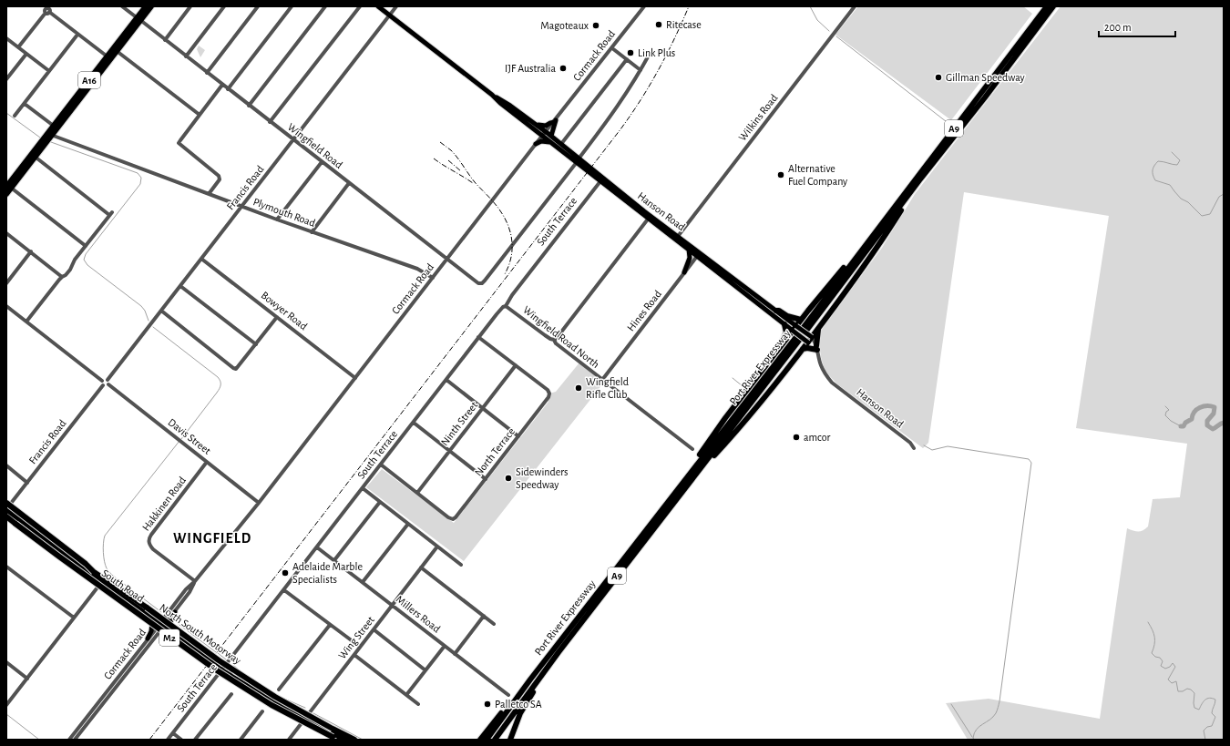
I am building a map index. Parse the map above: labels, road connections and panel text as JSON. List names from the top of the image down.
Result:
{
  "streets": {
    "highway": [
      "A16",
      "A9",
      "Port River Expressway",
      "North South Motorway",
      "M2"
    ],
    "main road": ["Hanson Road", "South Road"],
    "street": [
      "Cormack Road",
      "Wilkins Road",
      "Wingfield Road",
      "Francis Road",
      "Plymouth Road",
      "South Terrace",
      "Bowyer Road",
      "Hines Road",
      "Wingfield Road North",
      "Ninth Street",
      "Davis Street",
      "North Terrace",
      "Hakkinen Road",
      "Millers Road",
      "Wing Street"
    ]
  },
  "crossings": [
    ["Cormack Road", "Wingfield Road"],
    ["Cormack Road", "Hanson Road"],
    ["Cormack Road", "Plymouth Road"],
    ["Cormack Road", "Bowyer Road"],
    ["Cormack Road", "Davis Street"],
    ["Cormack Road", "Hakkinen Road"],
    ["Cormack Road", "South Road"],
    ["A16", "Wingfield Road"],
    ["A16", "Plymouth Road"],
    ["Wilkins Road", "Hanson Road"],
    ["Wingfield Road", "Francis Road"],
    ["Wingfield Road", "Hanson Road"],
    ["Francis Road", "Hanson Road"],
    ["Francis Road", "Plymouth Road"],
    ["Francis Road", "Bowyer Road"],
    ["Francis Road", "Davis Street"],
    ["Francis Road", "North South Motorway"],
    ["Hanson Road", "South Terrace"],
    ["Hanson Road", "Hines Road"],
    ["South Terrace", "Wingfield Road North"],
    ["South Terrace", "South Road"],
    ["South Terrace", "Millers Road"],
    ["Hines Road", "Wingfield Road North"],
    ["Ninth Street", "North Terrace"],
    ["Davis Street", "Hakkinen Road"],
    ["South Road", "Wing Street"],
    ["Millers Road", "Wing Street"]
  ],
  "districts": ["WINGFIELD"],
  "places": [
    "Ritecase",
    "Magoteaux",
    "Link Plus",
    "IJF Australia",
    "Gillman Speedway",
    "Alternative Fuel Company",
    "Wingfield Rifle Club",
    "amcor",
    "Sidewinders Speedway",
    "Adelaide Marble Specialists",
    "Palletco SA"
  ],
  "scale_bar": "200 m"
}
